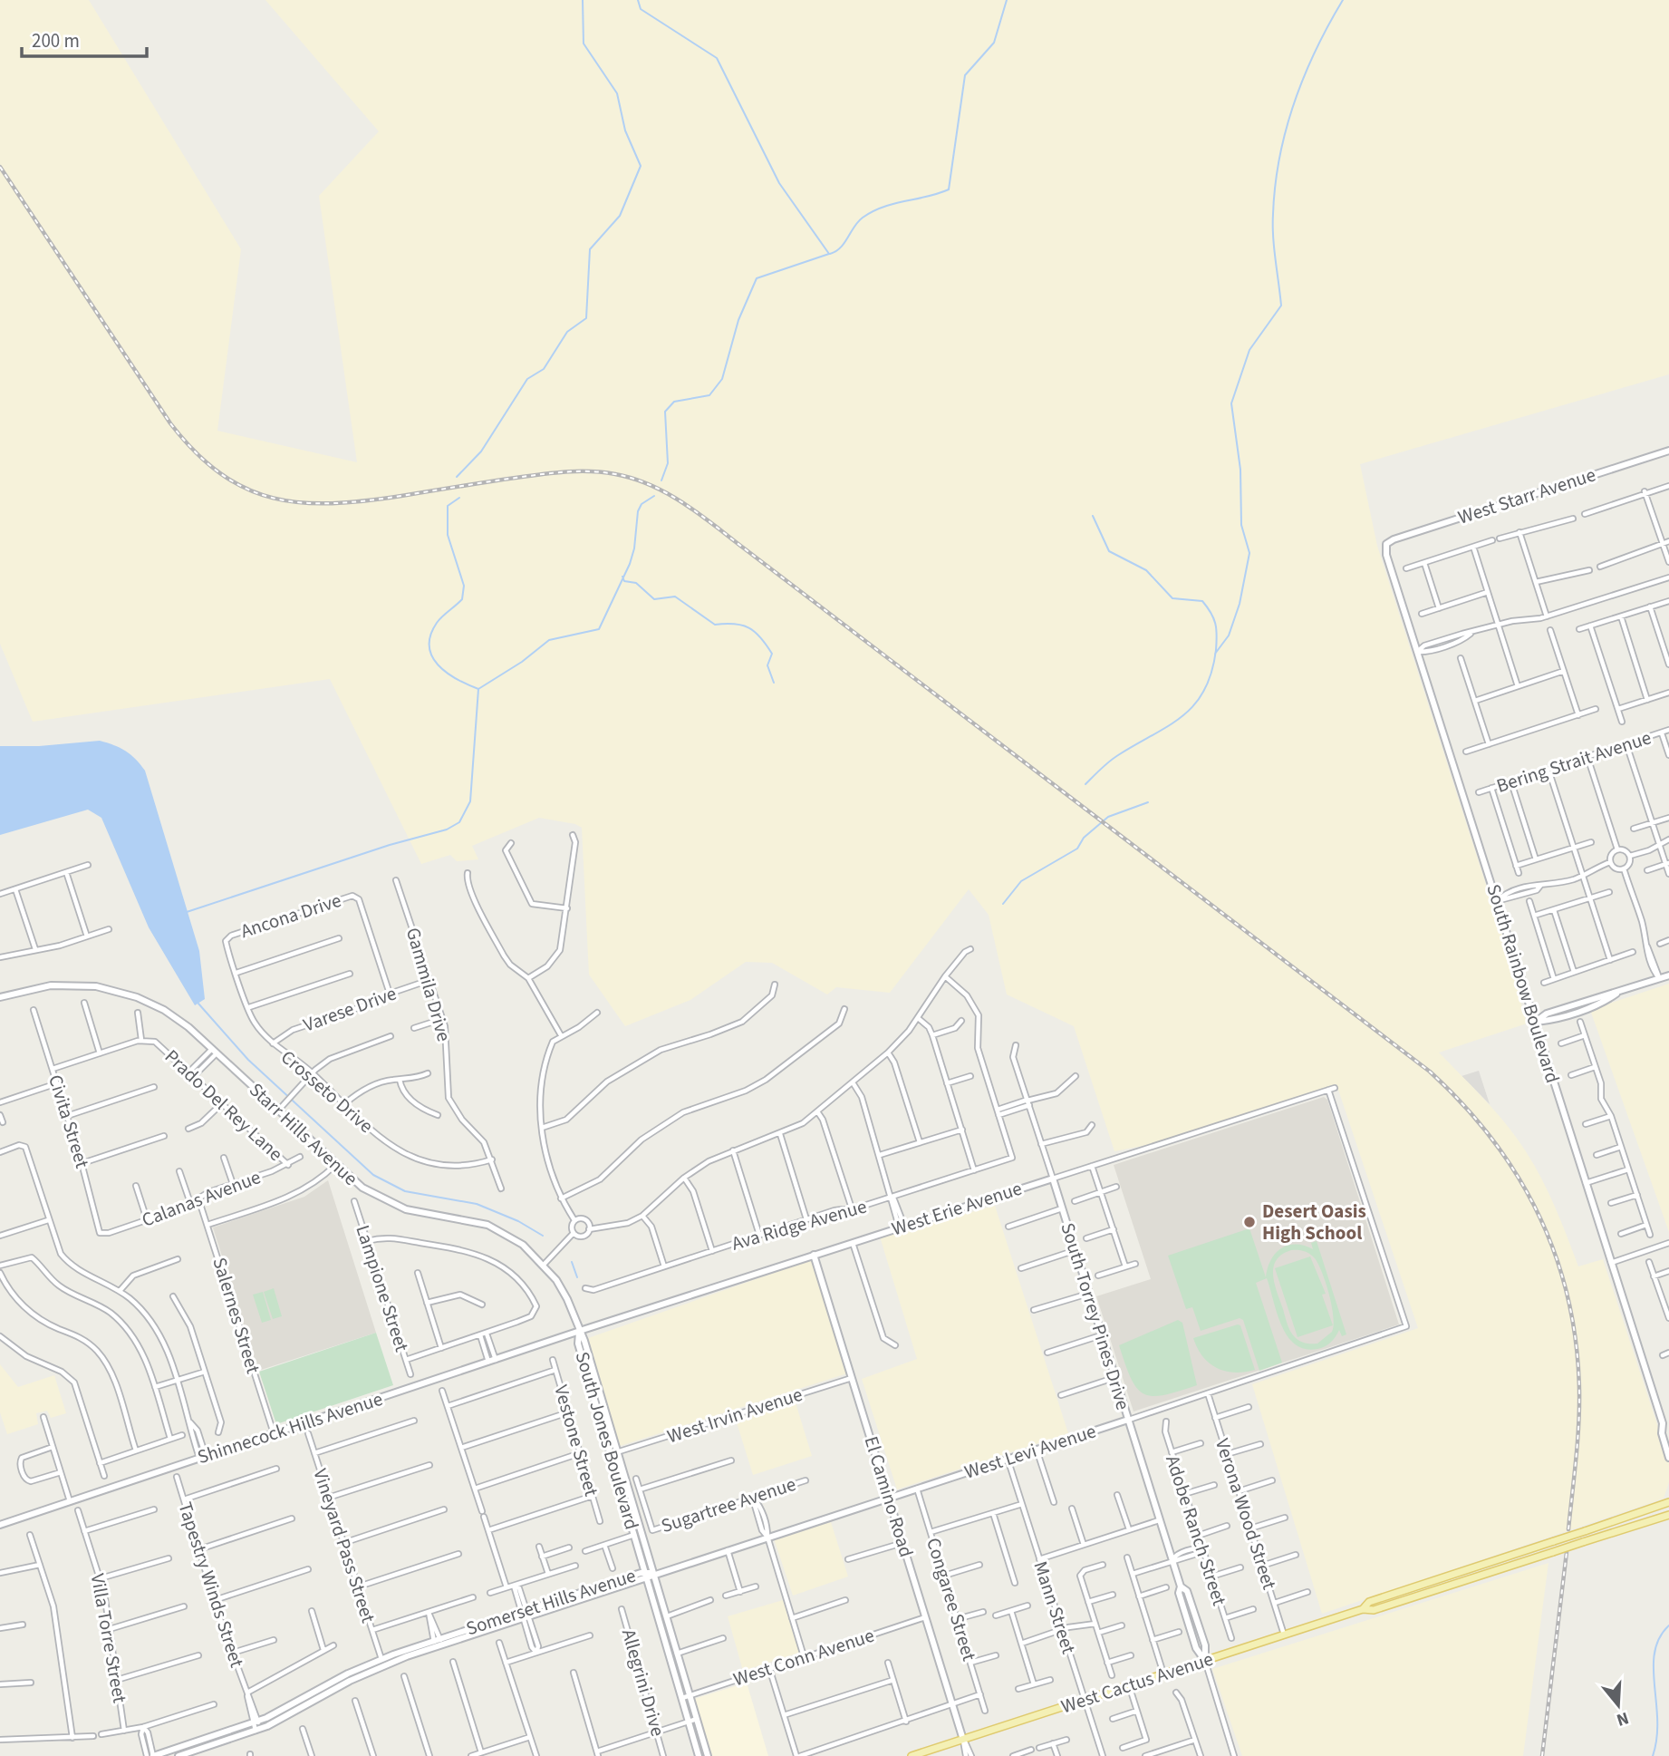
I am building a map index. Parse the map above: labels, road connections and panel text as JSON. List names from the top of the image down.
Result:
{
  "streets": {
    "main road": ["West Cactus Avenue"],
    "street": [
      "West Starr Avenue",
      "Bering Strait Avenue",
      "Ancona Drive",
      "South Rainbow Boulevard",
      "Gammila Drive",
      "Varese Drive",
      "Crosseto Drive",
      "Prado Del Rey Lane",
      "Civita Street",
      "Starr Hills Avenue",
      "Calanas Avenue",
      "West Erie Avenue",
      "Ava Ridge Avenue",
      "Lampione Street",
      "Salernes Street",
      "South Torrey Pines Drive",
      "West Irvin Avenue",
      "Shinnecock Hills Avenue",
      "Vestone Street",
      "South Jones Boulevard",
      "West Levi Avenue",
      "El Camino Road",
      "Sugartree Avenue",
      "Verona Wood Street",
      "Adobe Ranch Street",
      "Vineyard Pass Street",
      "Tapestry Winds Street",
      "Congaree Street",
      "Somerset Hills Avenue",
      "Mann Street",
      "Villa Torre Street",
      "West Conn Avenue",
      "Allegrini Drive"
    ]
  },
  "crossings": [
    ["West Starr Avenue", "South Rainbow Boulevard"],
    ["Ancona Drive", "Varese Drive"],
    ["Ancona Drive", "Crosseto Drive"],
    ["Gammila Drive", "Varese Drive"],
    ["Gammila Drive", "Crosseto Drive"],
    ["Varese Drive", "Crosseto Drive"],
    ["Prado Del Rey Lane", "Civita Street"],
    ["Prado Del Rey Lane", "Calanas Avenue"],
    ["Civita Street", "Calanas Avenue"],
    ["Starr Hills Avenue", "West Erie Avenue"],
    ["Starr Hills Avenue", "Shinnecock Hills Avenue"],
    ["Starr Hills Avenue", "South Jones Boulevard"],
    ["Calanas Avenue", "Salernes Street"],
    ["West Erie Avenue", "South Torrey Pines Drive"],
    ["West Erie Avenue", "Shinnecock Hills Avenue"],
    ["West Erie Avenue", "South Jones Boulevard"],
    ["West Erie Avenue", "West Levi Avenue"],
    ["West Erie Avenue", "El Camino Road"],
    ["Salernes Street", "Shinnecock Hills Avenue"],
    ["South Torrey Pines Drive", "West Levi Avenue"],
    ["South Torrey Pines Drive", "West Cactus Avenue"],
    ["West Irvin Avenue", "South Jones Boulevard"],
    ["West Irvin Avenue", "El Camino Road"],
    ["Shinnecock Hills Avenue", "South Jones Boulevard"],
    ["South Jones Boulevard", "West Levi Avenue"],
    ["South Jones Boulevard", "Somerset Hills Avenue"],
    ["South Jones Boulevard", "West Conn Avenue"],
    ["West Levi Avenue", "El Camino Road"],
    ["West Levi Avenue", "Verona Wood Street"],
    ["West Levi Avenue", "Congaree Street"],
    ["West Levi Avenue", "Somerset Hills Avenue"],
    ["West Levi Avenue", "Mann Street"],
    ["El Camino Road", "West Conn Avenue"],
    ["El Camino Road", "West Cactus Avenue"],
    ["Verona Wood Street", "West Cactus Avenue"],
    ["Vineyard Pass Street", "Somerset Hills Avenue"],
    ["Tapestry Winds Street", "Somerset Hills Avenue"],
    ["Mann Street", "West Cactus Avenue"]
  ],
  "places": ["Desert Oasis High School"],
  "scale_bar": "200 m",
  "north": "bottom"
}
